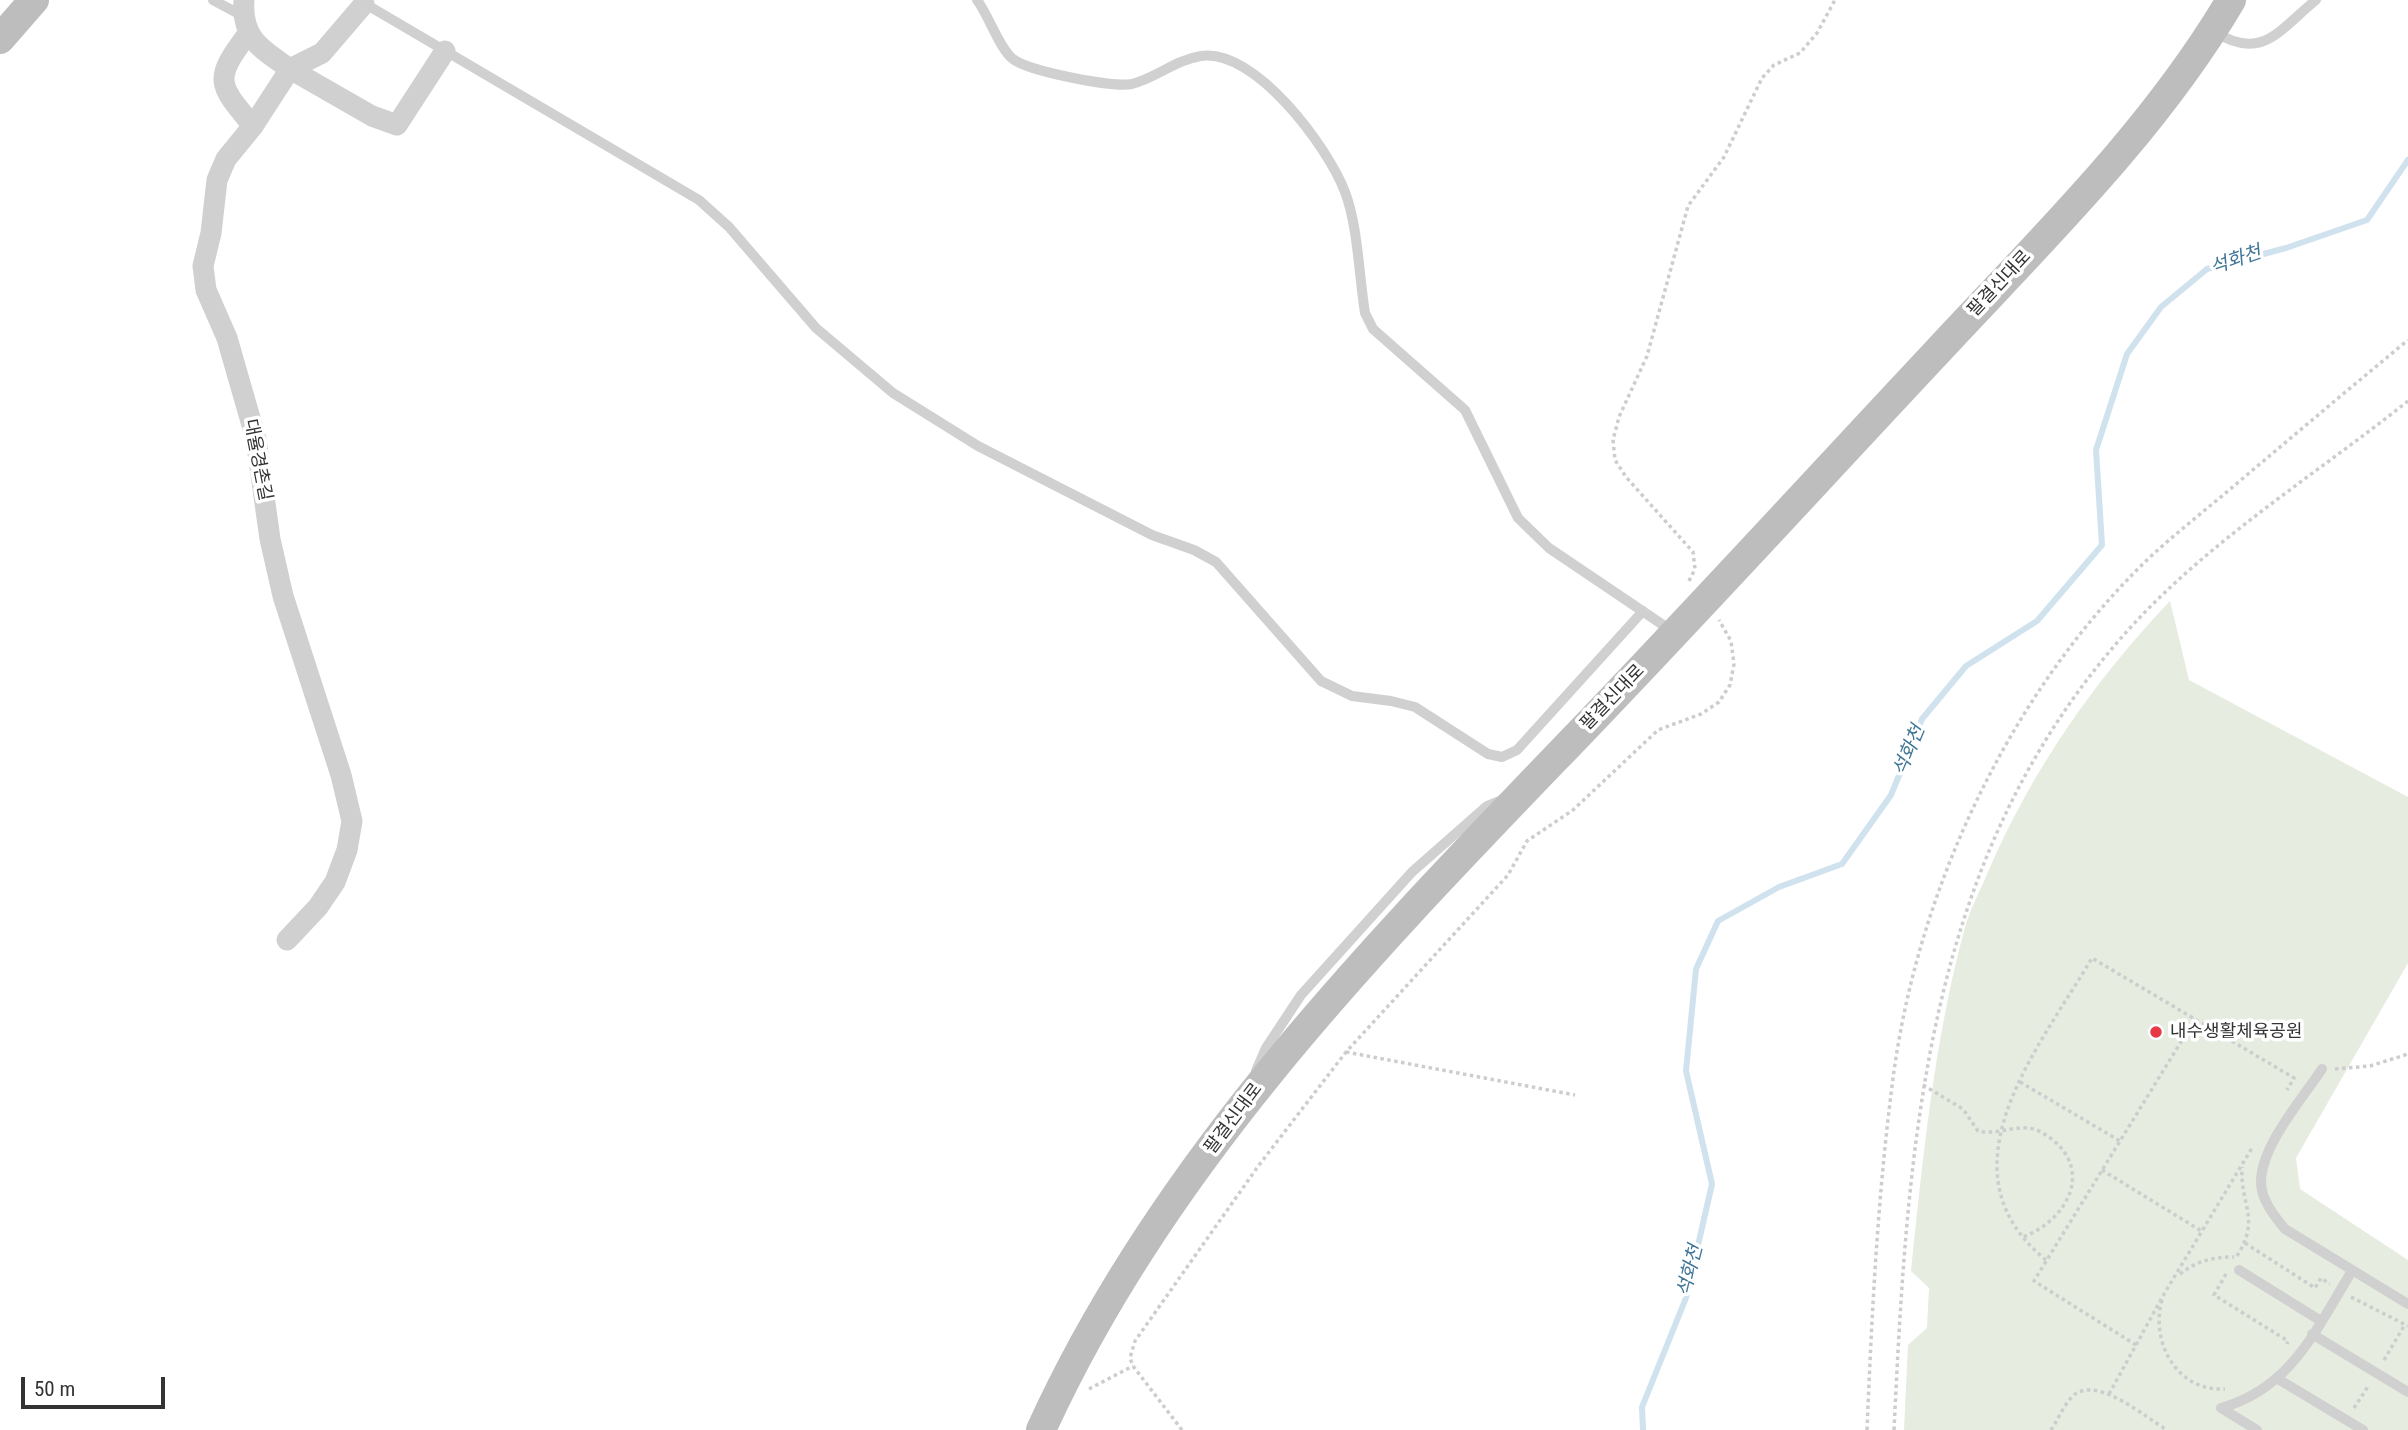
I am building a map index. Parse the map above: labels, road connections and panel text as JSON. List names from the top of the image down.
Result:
{
  "streets": {
    "main road": ["팔결신대로"],
    "street": ["대율경촌길"]
  },
  "water": ["석화천"],
  "places": ["내수생활체육공원"],
  "scale_bar": "50 m"
}
